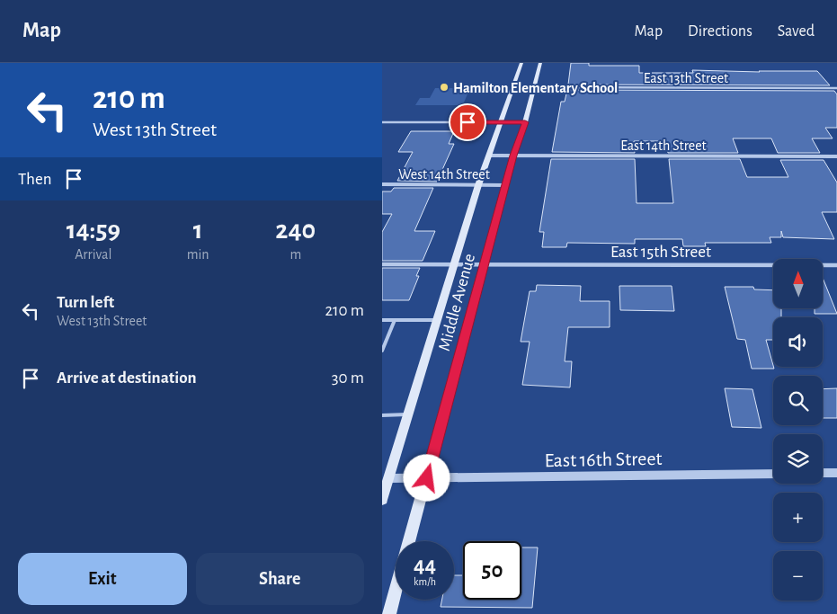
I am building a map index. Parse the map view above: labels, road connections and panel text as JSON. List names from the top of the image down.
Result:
{
  "streets": {
    "main road": ["Middle Avenue"],
    "street": [
      "East 13th Street",
      "East 14th Street",
      "West 14th Street",
      "East 15th Street",
      "East 16th Street"
    ]
  },
  "crossings": [
    ["East 13th Street", "Middle Avenue"],
    ["East 14th Street", "Middle Avenue"],
    ["West 14th Street", "Middle Avenue"],
    ["East 15th Street", "Middle Avenue"],
    ["Middle Avenue", "East 16th Street"]
  ],
  "places": ["Hamilton Elementary School"],
  "north": "top",
  "page": {
    "header": "Map",
    "nav": ["Map", "Directions", "Saved"],
    "turn": ["210 m", "West 13th Street"],
    "then": "Then",
    "eta": [
      "14:59",
      "Arrival",
      "1",
      "min",
      "240",
      "m"
    ],
    "map_buttons": ["+", "−"],
    "list": [
      {
        "name": "Turn left",
        "note": "West 13th Street",
        "value": "210 m"
      },
      {
        "name": "Arrive at destination",
        "value": "30 m"
      }
    ],
    "speed": "44 km/h",
    "limit": "50",
    "buttons": ["Exit", "Share"]
  }
}
